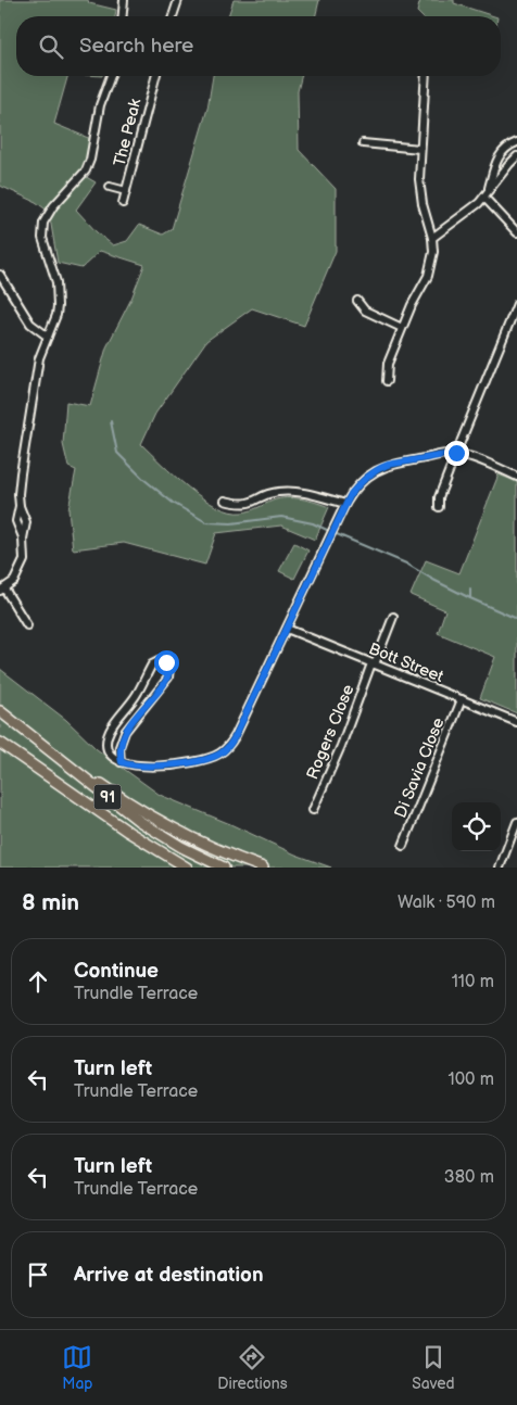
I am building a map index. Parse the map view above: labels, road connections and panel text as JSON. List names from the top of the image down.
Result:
{
  "streets": {
    "main road": ["91"],
    "street": [
      "The Peak",
      "Bott Street",
      "Rogers Close",
      "Di Savia Close"
    ]
  },
  "crossings": [
    ["Bott Street", "Rogers Close"],
    ["Bott Street", "Di Savia Close"]
  ],
  "page": {
    "search": "Search here",
    "heading": ["8 min", "Walk · 590 m"],
    "list": [
      ["Continue", "Trundle Terrace", "110 m"],
      ["Turn left", "Trundle Terrace", "100 m"],
      ["Turn left", "Trundle Terrace", "380 m"],
      "Arrive at destination"
    ],
    "nav": ["Map", "Directions", "Saved"]
  }
}
